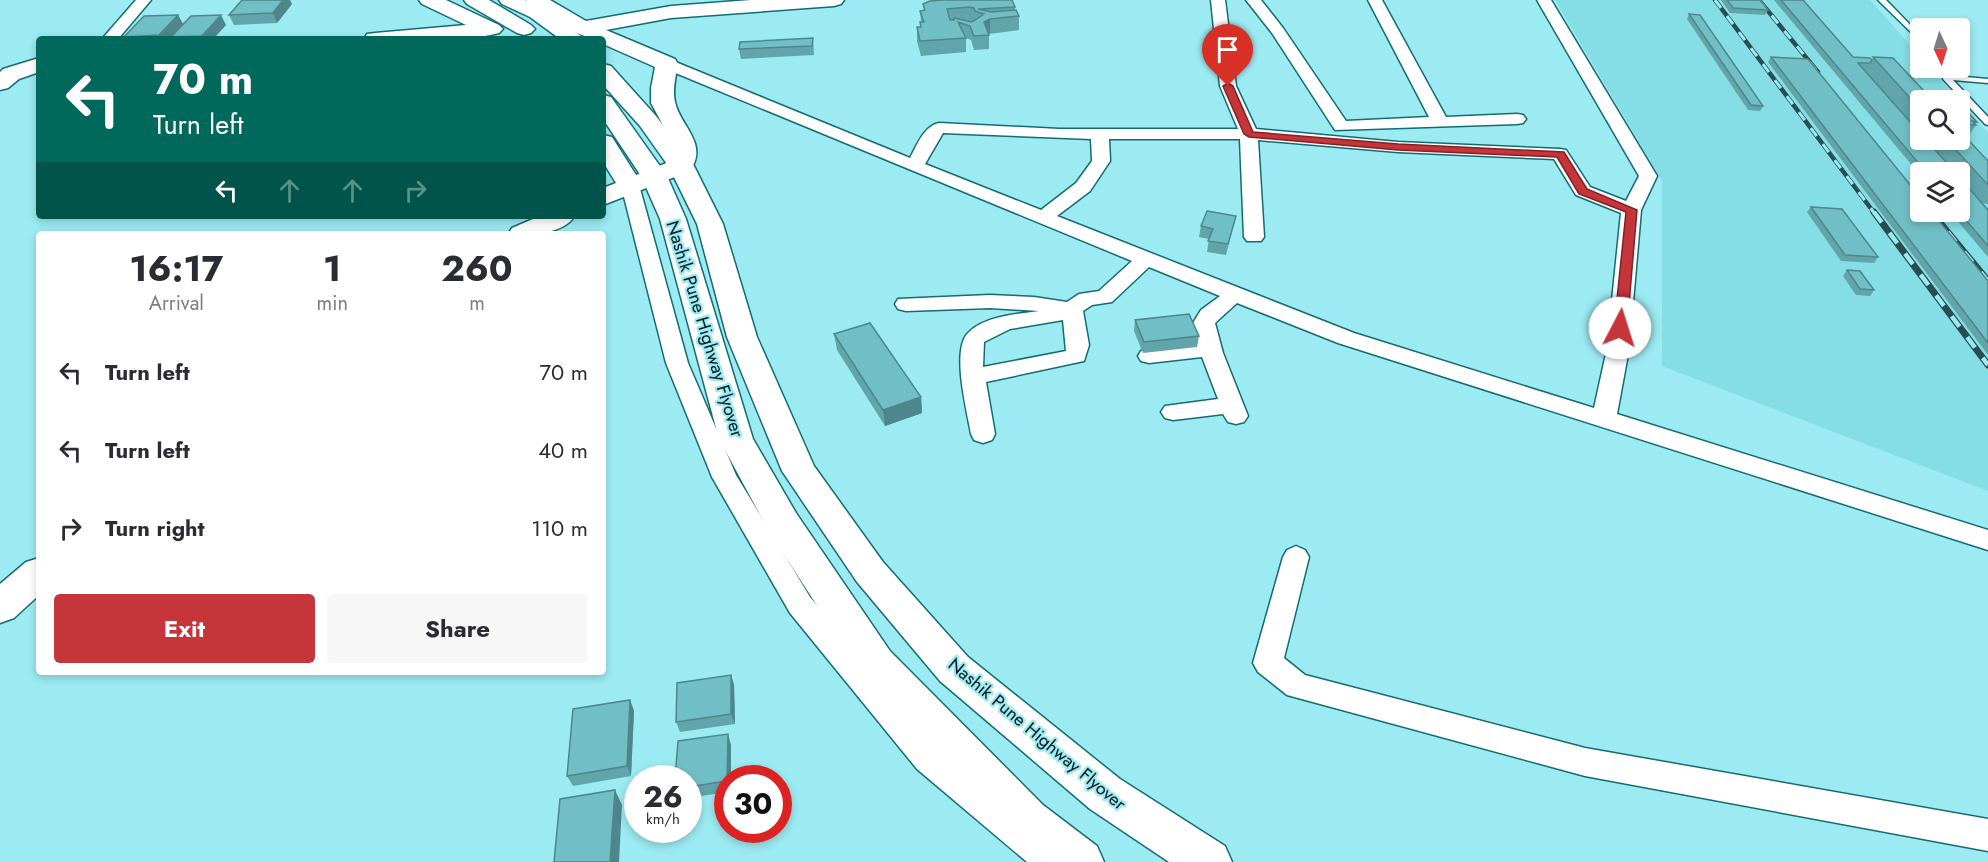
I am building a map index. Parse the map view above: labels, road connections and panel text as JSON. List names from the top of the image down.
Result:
{
  "streets": {
    "main road": ["Nashik Pune Highway Flyover"]
  },
  "north": "bottom",
  "page": {
    "turn": ["70 m", "Turn left"],
    "eta": [
      "16:17",
      "Arrival",
      "1",
      "min",
      "260",
      "m"
    ],
    "list": [
      {
        "name": "Turn left",
        "value": "70 m"
      },
      {
        "name": "Turn left",
        "value": "40 m"
      },
      {
        "name": "Turn right",
        "value": "110 m"
      }
    ],
    "buttons": ["Exit", "Share"],
    "speed": "26 km/h",
    "limit": "30"
  }
}
